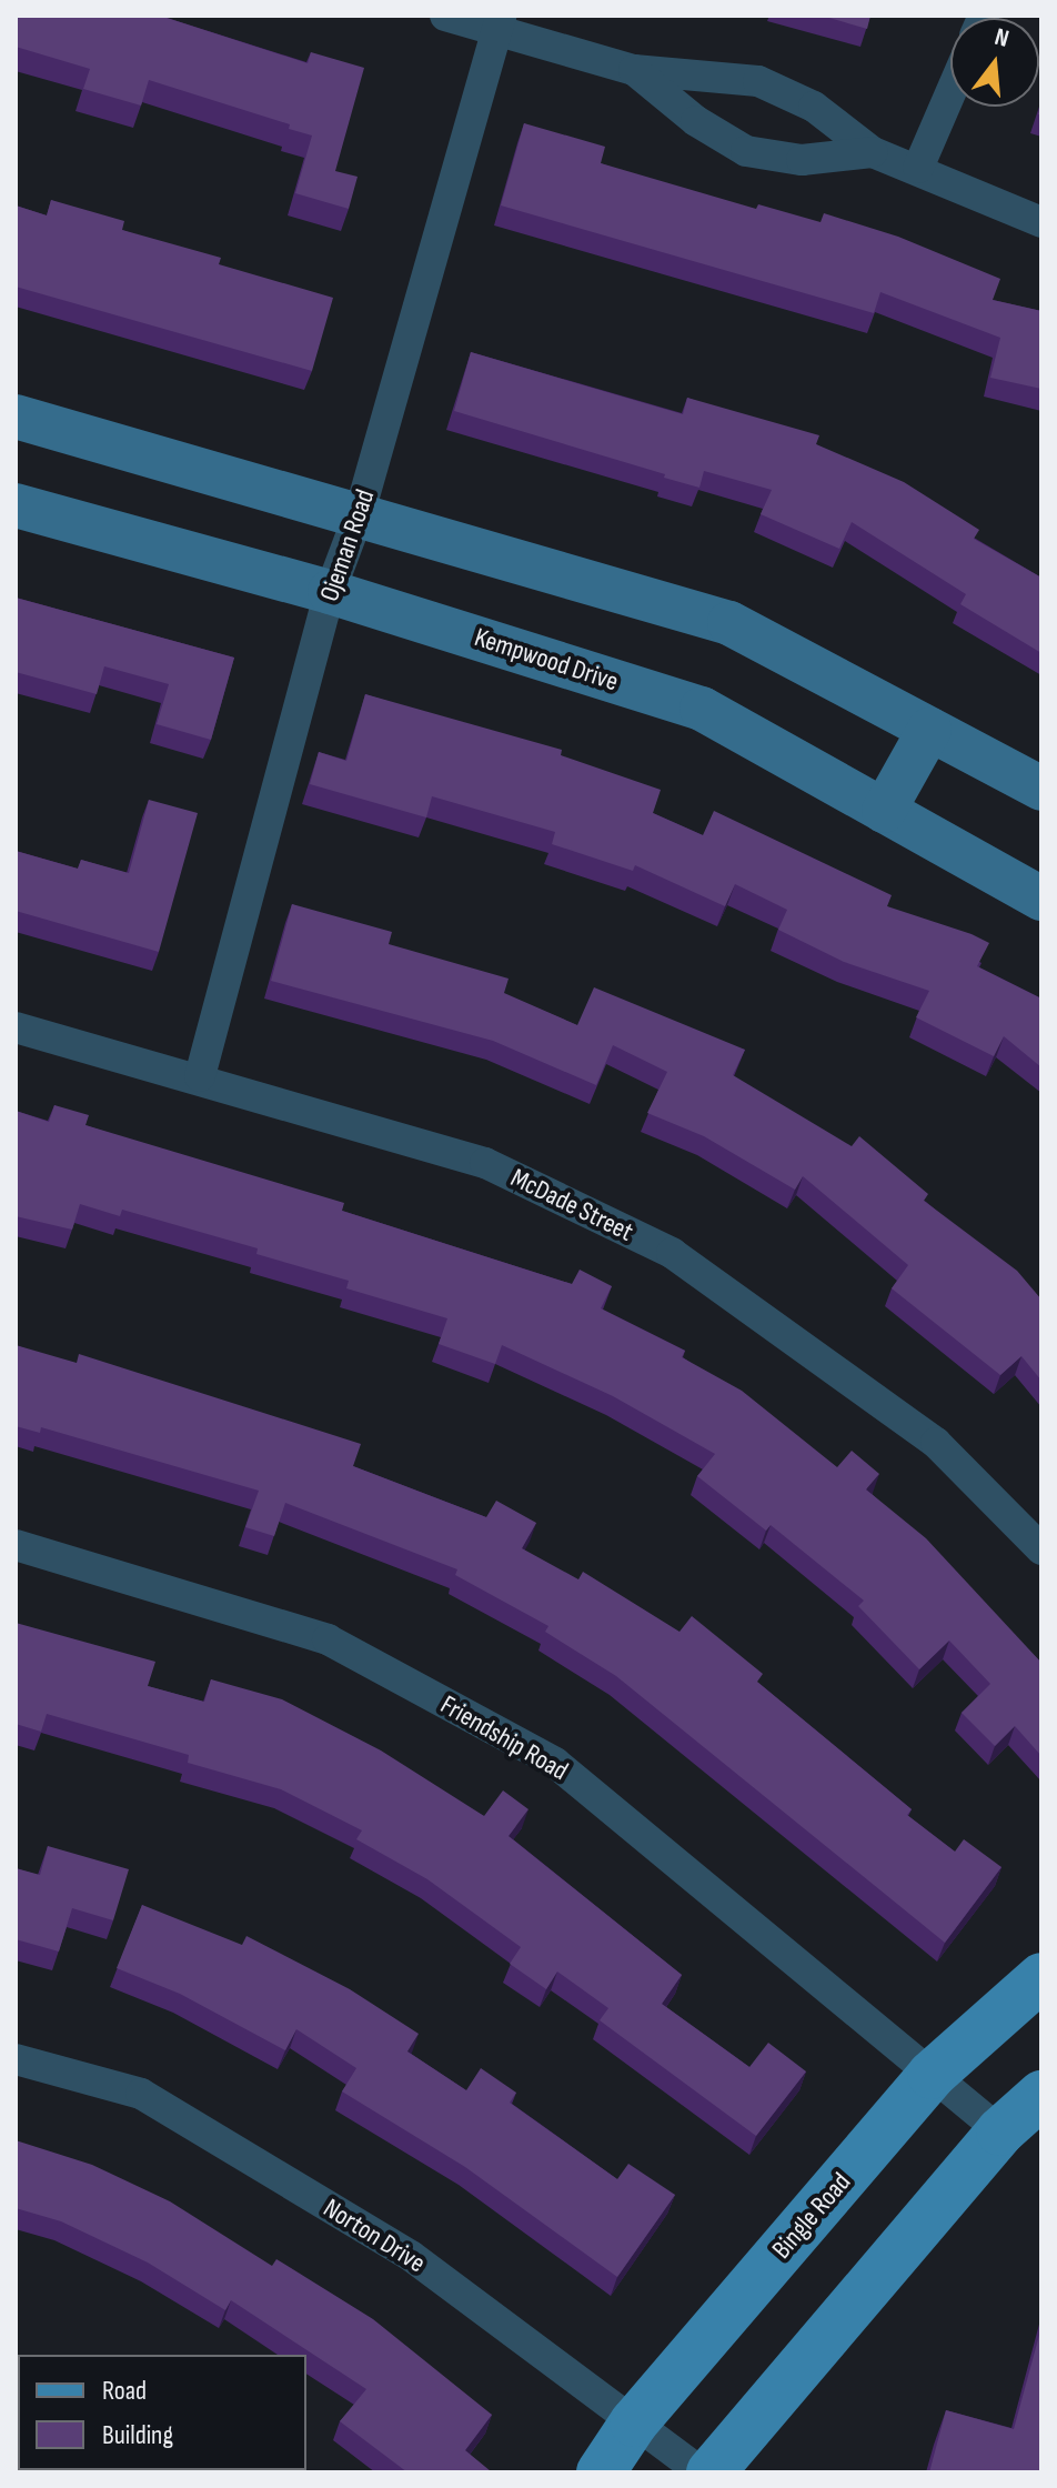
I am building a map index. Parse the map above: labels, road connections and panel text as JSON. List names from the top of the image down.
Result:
{
  "streets": {
    "main road": ["Kempwood Drive", "Bingle Road"],
    "street": [
      "Ojeman Road",
      "McDade Street",
      "Friendship Road",
      "Norton Drive"
    ]
  },
  "crossings": [
    ["Ojeman Road", "Kempwood Drive"],
    ["Ojeman Road", "McDade Street"],
    ["Friendship Road", "Bingle Road"],
    ["Bingle Road", "Norton Drive"]
  ],
  "legend": ["Road", "Building"],
  "north": "top"
}
